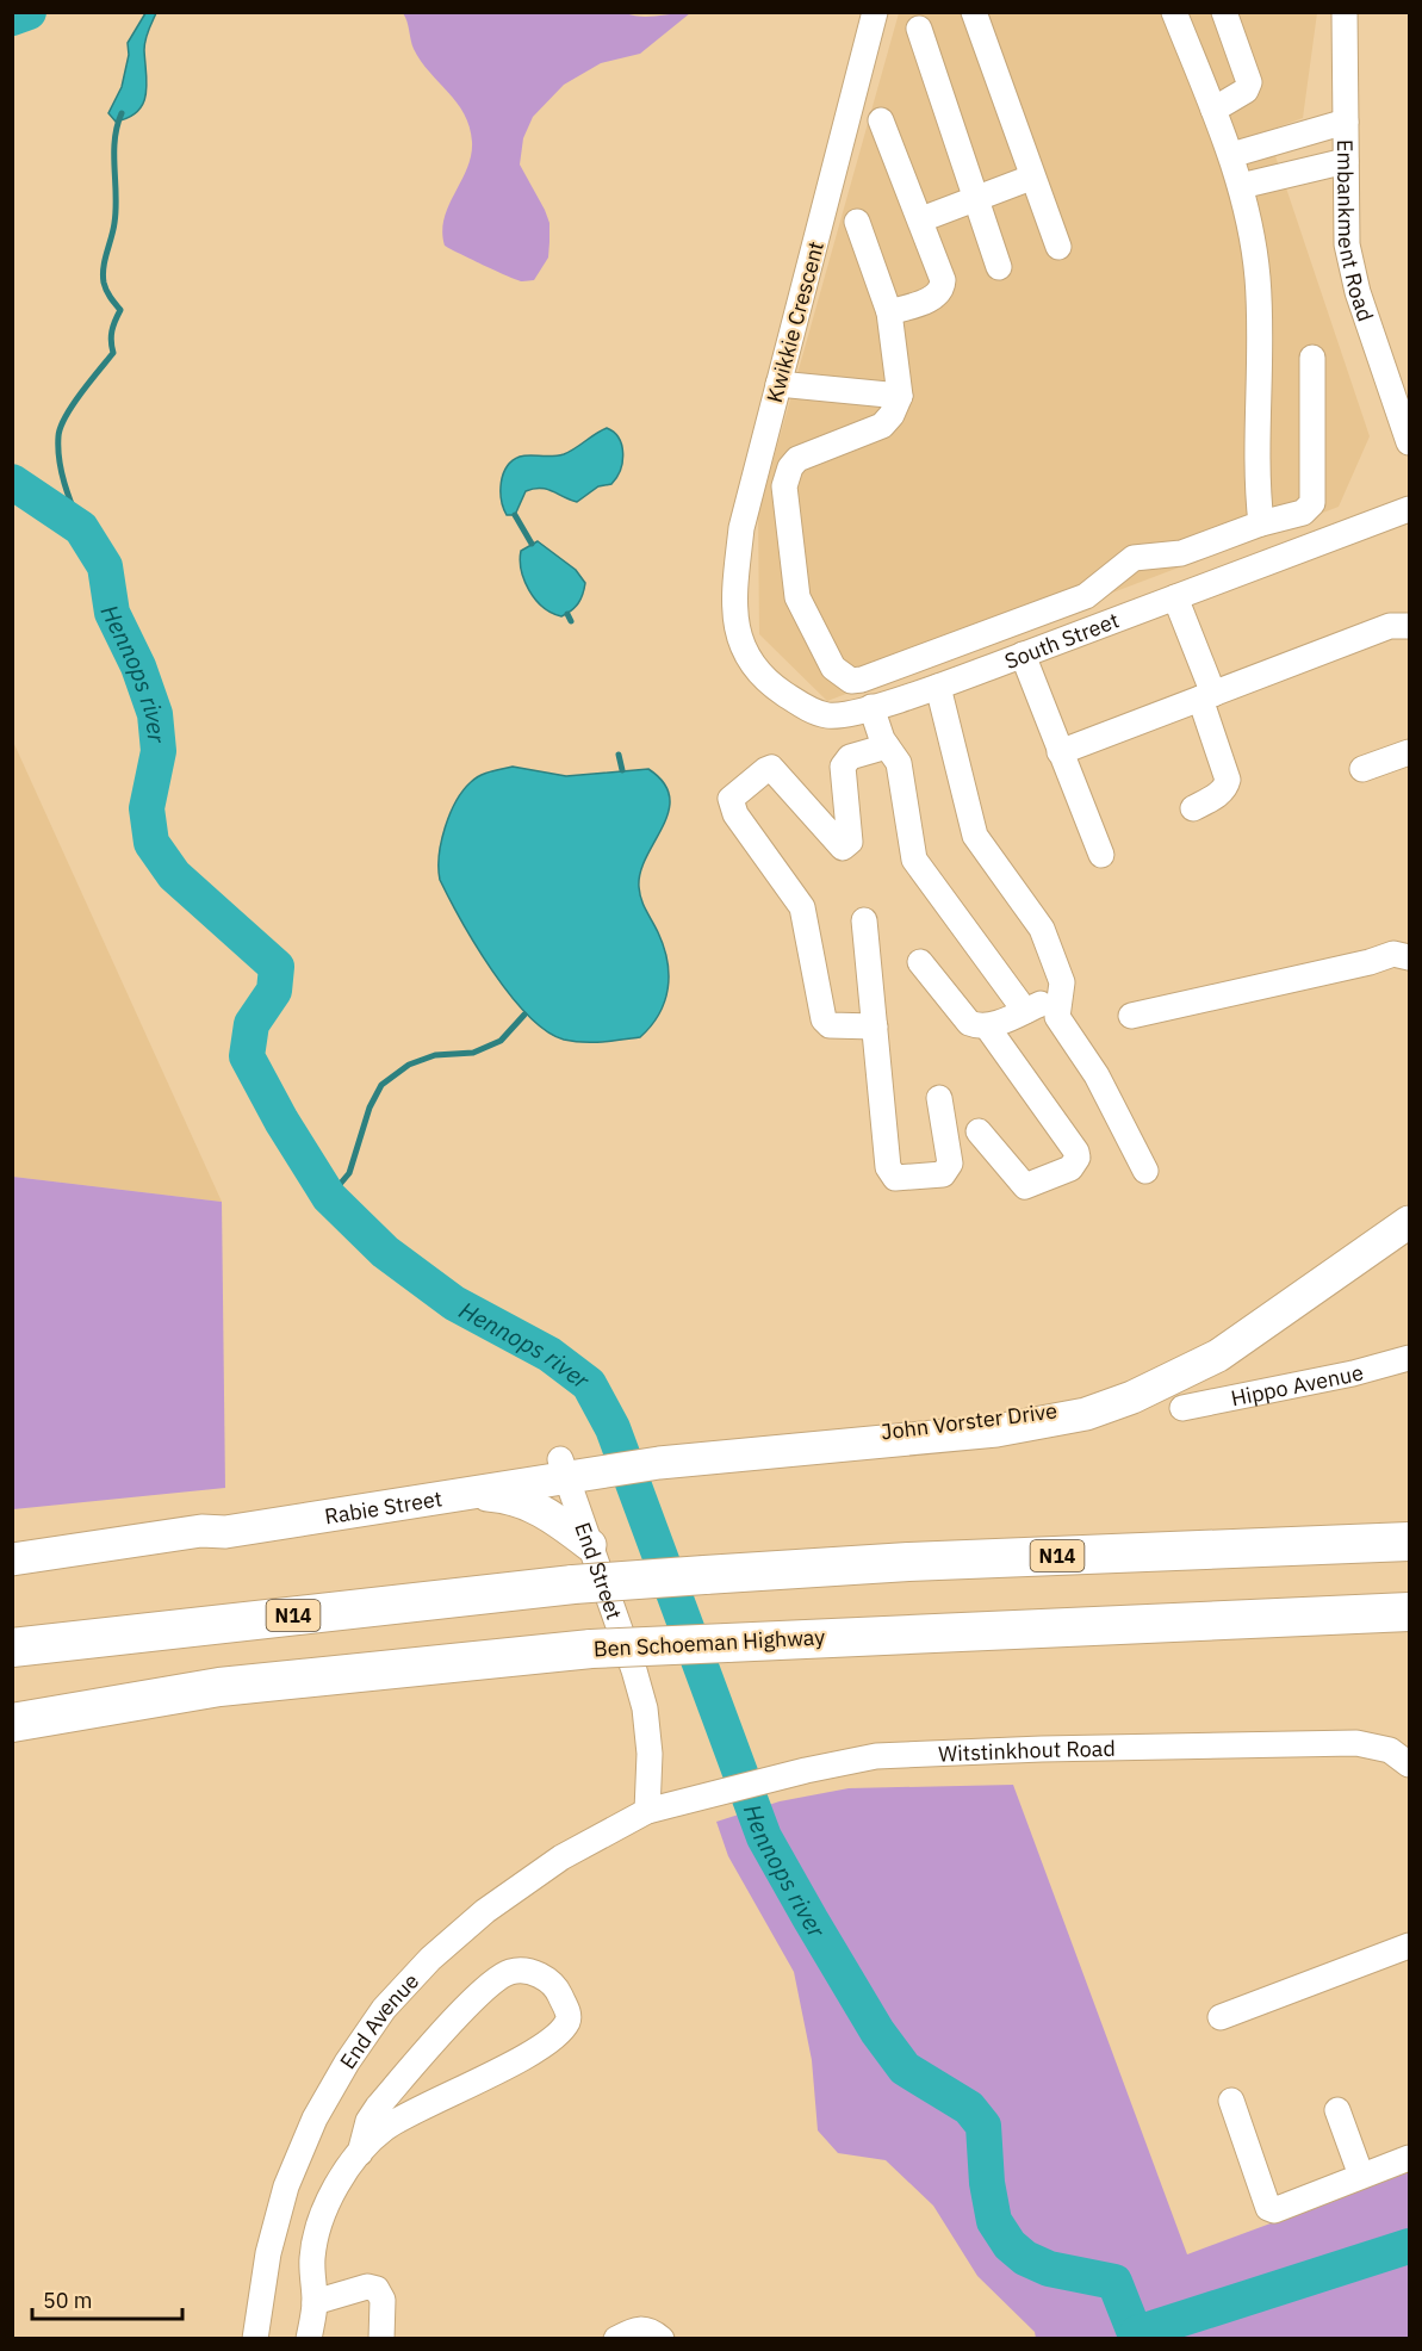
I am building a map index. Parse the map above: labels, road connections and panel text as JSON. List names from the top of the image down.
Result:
{
  "streets": {
    "highway": ["N14", "Ben Schoeman Highway"],
    "main road": ["John Vorster Drive", "Rabie Street"],
    "street": [
      "Embankment Road",
      "Kwikkie Crescent",
      "South Street",
      "Hippo Avenue",
      "End Street",
      "Witstinkhout Road",
      "End Avenue"
    ]
  },
  "crossings": [
    ["Kwikkie Crescent", "South Street"],
    ["John Vorster Drive", "Rabie Street"],
    ["John Vorster Drive", "End Street"],
    ["Rabie Street", "End Street"],
    ["End Street", "Witstinkhout Road"],
    ["End Street", "End Avenue"],
    ["Witstinkhout Road", "End Avenue"]
  ],
  "water": ["Hennops river"],
  "scale_bar": "50 m"
}
